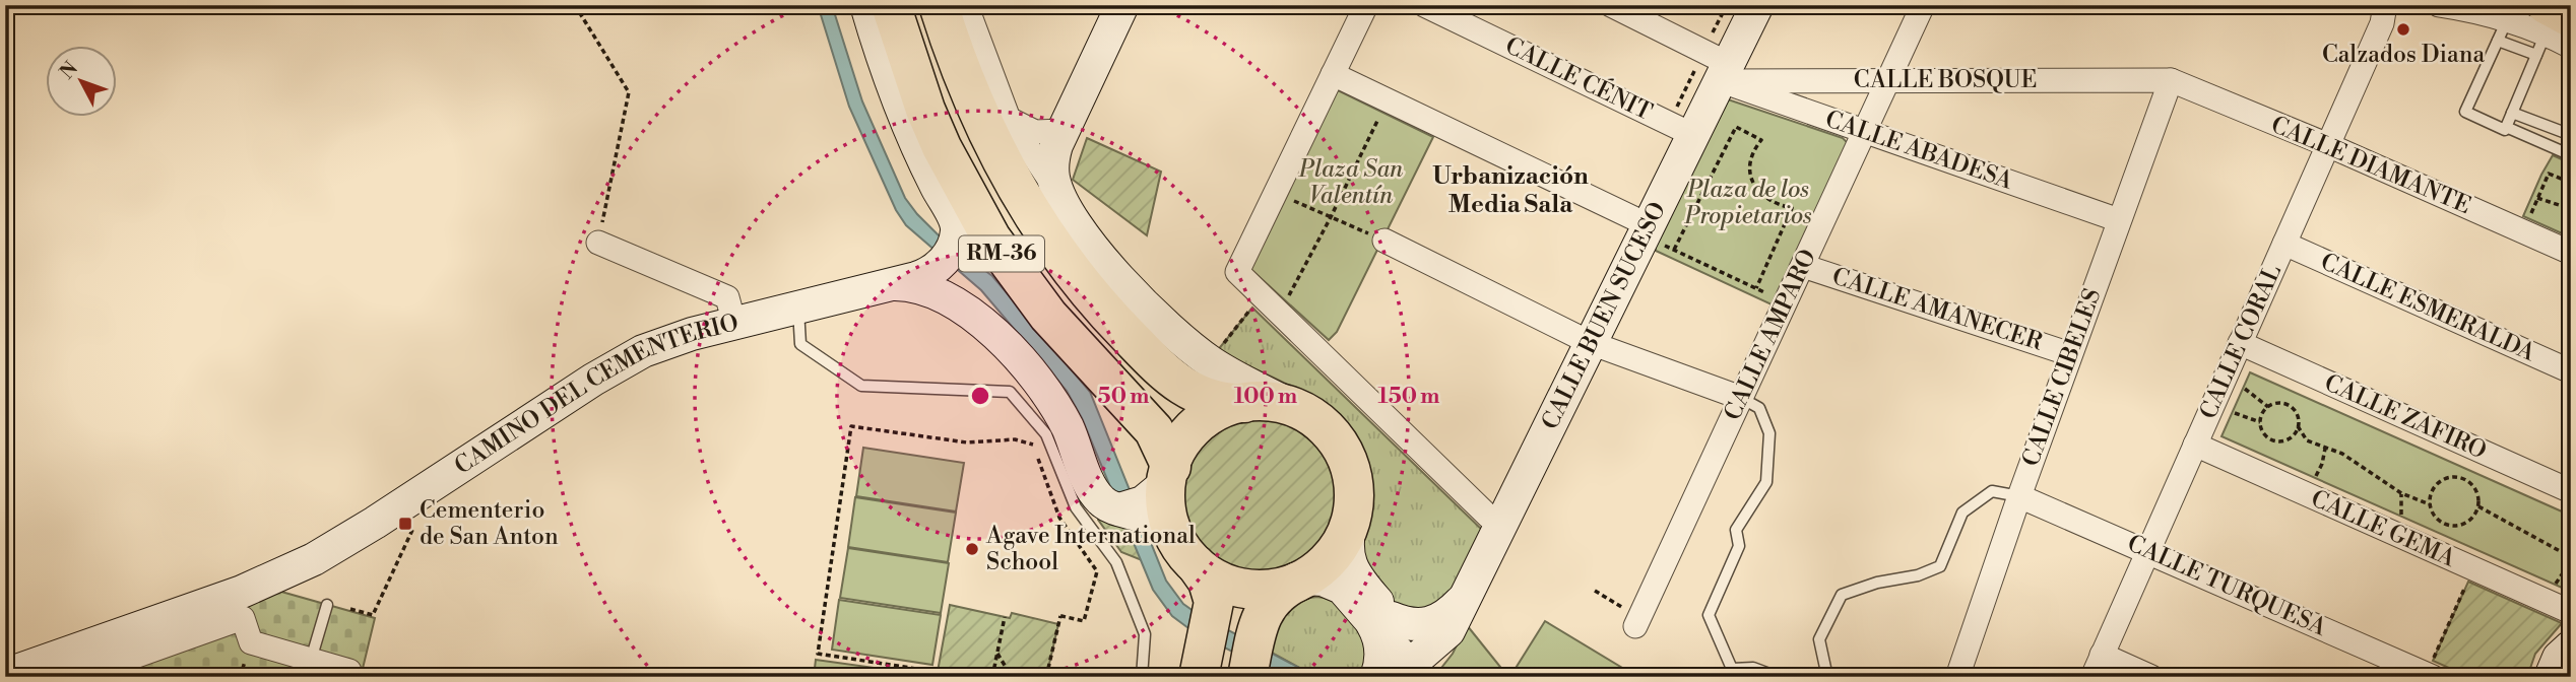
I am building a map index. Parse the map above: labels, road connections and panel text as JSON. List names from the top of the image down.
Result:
{
  "streets": {
    "highway": ["RM-36"],
    "main road": ["CALLE BUEN SUCESO", "CAMINO DEL CEMENTERIO"],
    "street": [
      "CALLE CÉNIT",
      "CALLE BOSQUE",
      "CALLE ABADESA",
      "CALLE DIAMANTE",
      "CALLE ESMERALDA",
      "CALLE AMANECER",
      "CALLE AMPARO",
      "CALLE CORAL",
      "CALLE CIBELES",
      "CALLE ZAFIRO",
      "CALLE GEMA",
      "CALLE TURQUESA"
    ]
  },
  "crossings": [
    ["CALLE CÉNIT", "CALLE BUEN SUCESO"],
    ["CALLE BOSQUE", "CALLE ABADESA"],
    ["CALLE BOSQUE", "CALLE DIAMANTE"],
    ["CALLE BOSQUE", "CALLE BUEN SUCESO"],
    ["CALLE BOSQUE", "CALLE AMPARO"],
    ["CALLE BOSQUE", "CALLE CIBELES"],
    ["CALLE ABADESA", "CALLE BUEN SUCESO"],
    ["CALLE ABADESA", "CALLE AMPARO"],
    ["CALLE ABADESA", "CALLE CIBELES"],
    ["CALLE DIAMANTE", "CALLE CORAL"],
    ["CALLE DIAMANTE", "CALLE CIBELES"],
    ["CALLE ESMERALDA", "CALLE CORAL"],
    ["CALLE AMANECER", "CALLE AMPARO"],
    ["CALLE AMANECER", "CALLE CIBELES"],
    ["CALLE CORAL", "CALLE ZAFIRO"],
    ["CALLE CORAL", "CALLE GEMA"],
    ["CALLE CORAL", "CALLE TURQUESA"],
    ["CALLE CIBELES", "CALLE TURQUESA"]
  ],
  "districts": ["Urbanización Media Sala"],
  "parks": ["Plaza San Valentín", "Plaza de los Propietarios"],
  "places": {
    "other": ["Calzados Diana", "Agave International School"],
    "transit": ["Cementerio de San Anton"]
  },
  "north": "top left",
  "rings": ["50 m", "100 m", "150 m"]
}
